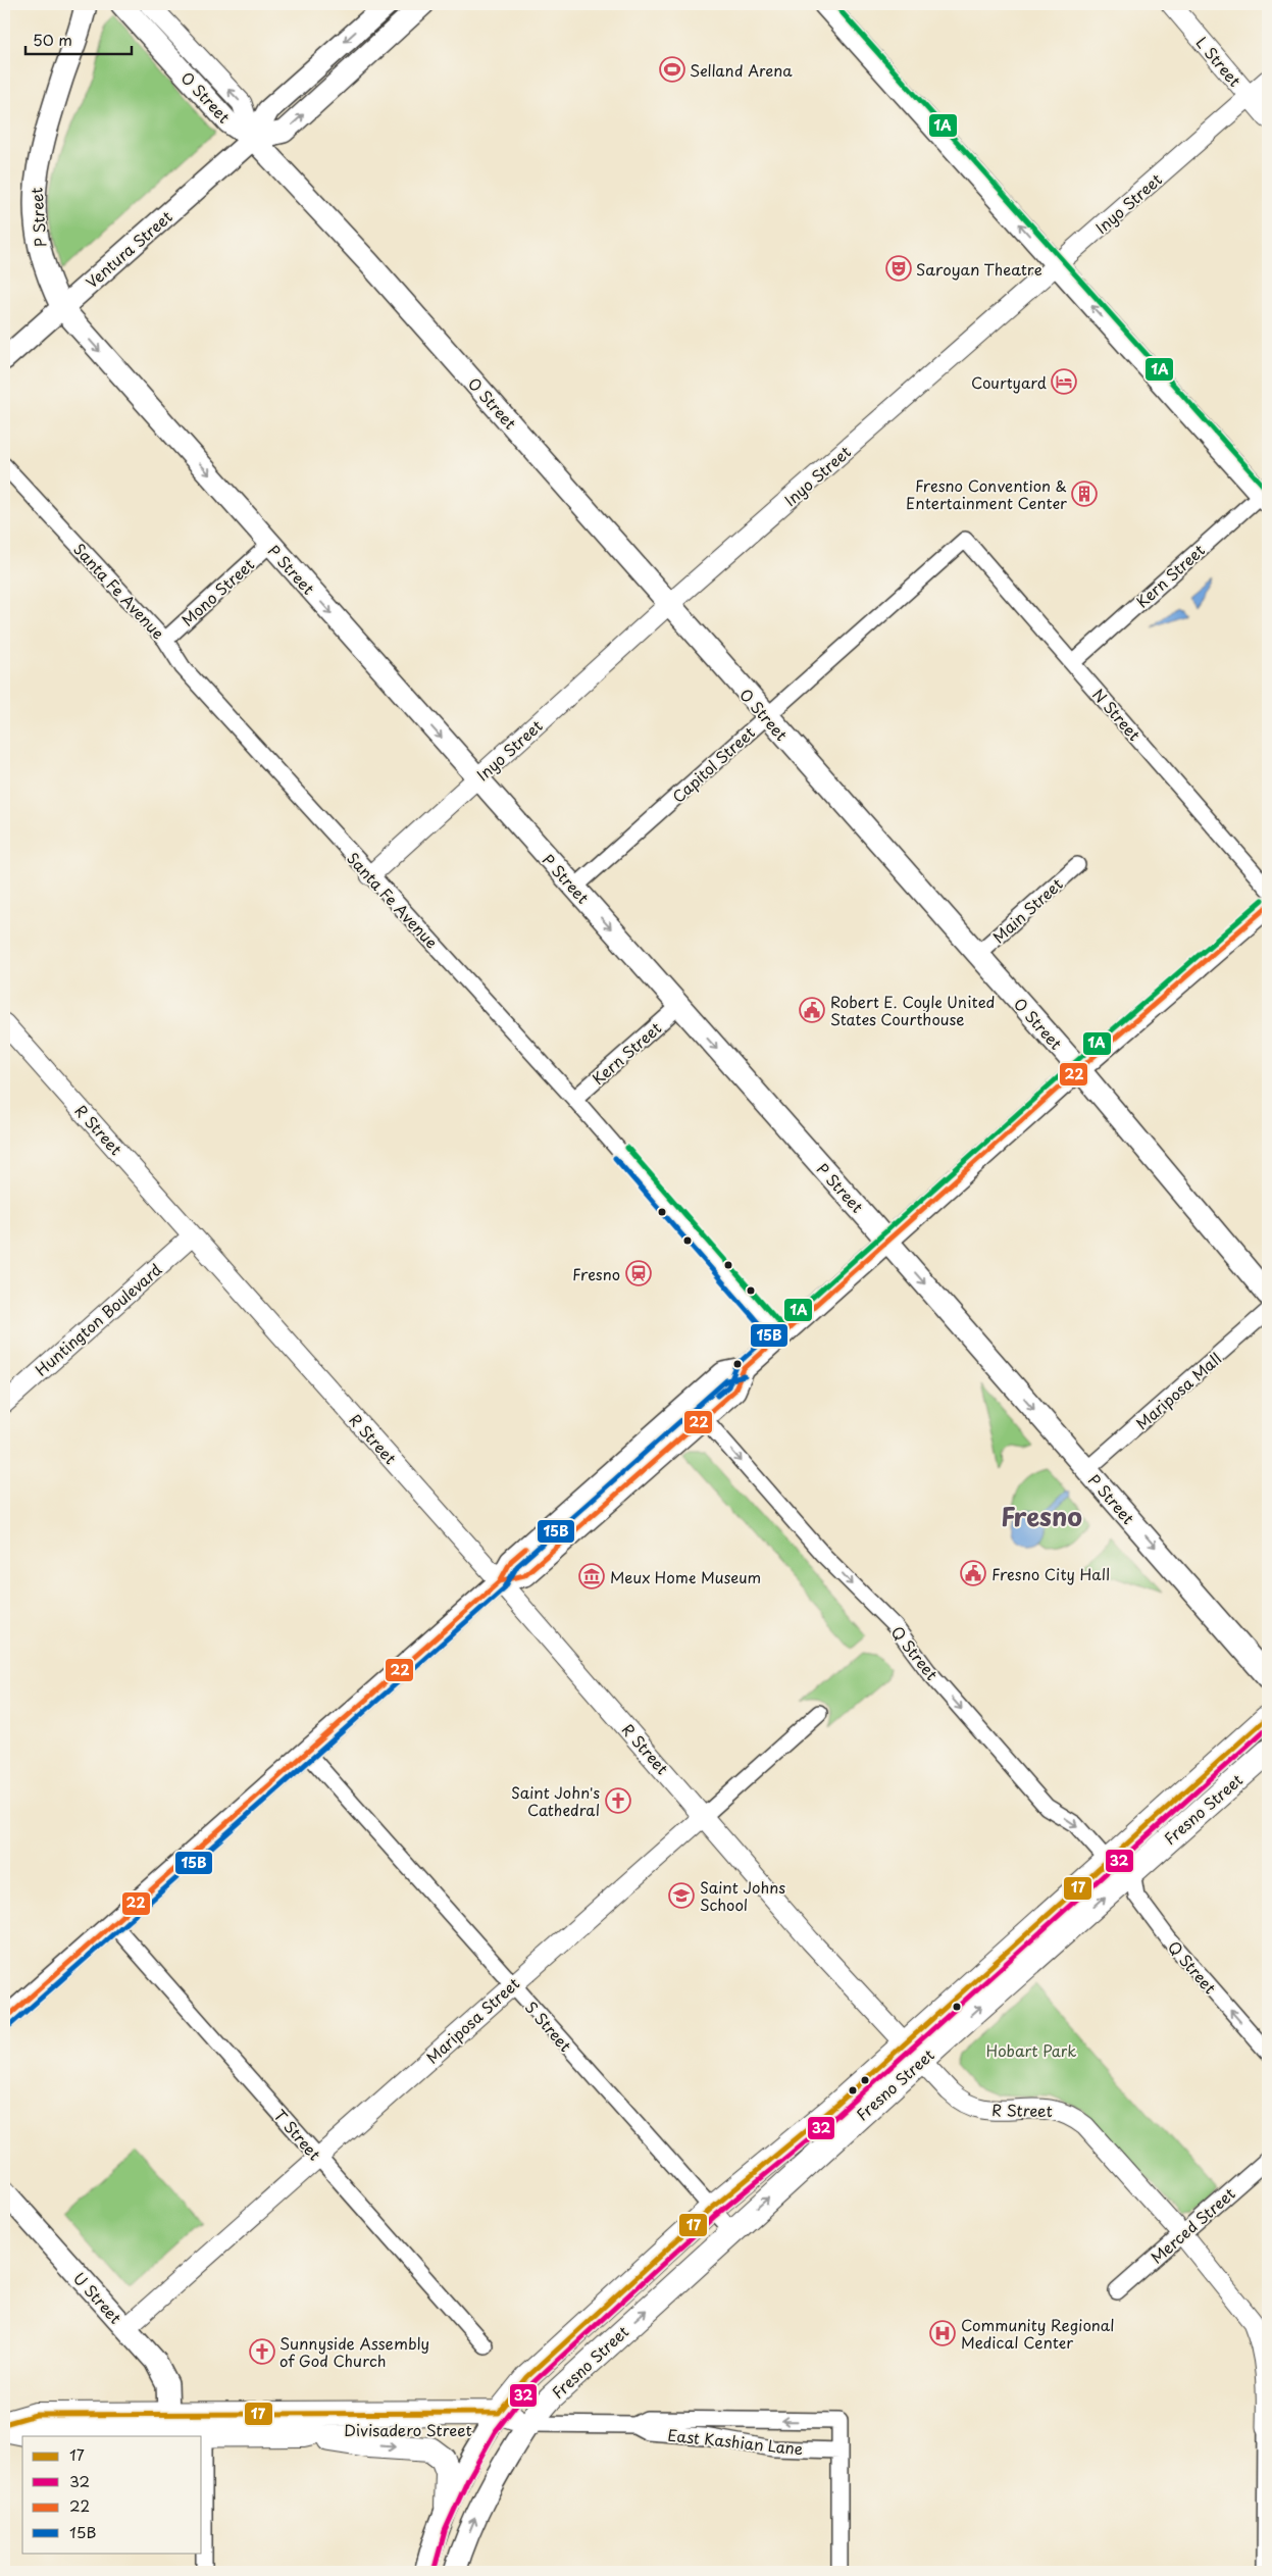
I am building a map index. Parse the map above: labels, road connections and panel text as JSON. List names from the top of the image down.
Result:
{
  "streets": {
    "main road": [
      "O Street",
      "P Street",
      "Ventura Street",
      "Fresno Street",
      "U Street",
      "Divisadero Street"
    ],
    "street": [
      "L Street",
      "Inyo Street",
      "Kern Street",
      "Santa Fe Avenue",
      "Mono Street",
      "N Street",
      "Capitol Street",
      "Main Street",
      "R Street",
      "Huntington Boulevard",
      "Mariposa Mall",
      "Q Street",
      "Mariposa Street",
      "S Street",
      "T Street",
      "Merced Street",
      "East Kashian Lane"
    ]
  },
  "crossings": [
    ["L Street", "Inyo Street"],
    ["O Street", "Inyo Street"],
    ["O Street", "Ventura Street"],
    ["O Street", "Capitol Street"],
    ["O Street", "Main Street"],
    ["Inyo Street", "P Street"],
    ["Inyo Street", "Santa Fe Avenue"],
    ["P Street", "Ventura Street"],
    ["P Street", "Kern Street"],
    ["P Street", "Mono Street"],
    ["P Street", "Capitol Street"],
    ["P Street", "Mariposa Mall"],
    ["Kern Street", "Santa Fe Avenue"],
    ["Kern Street", "N Street"],
    ["Santa Fe Avenue", "Mono Street"],
    ["N Street", "Capitol Street"],
    ["R Street", "Huntington Boulevard"],
    ["R Street", "Fresno Street"],
    ["R Street", "Mariposa Street"],
    ["R Street", "Merced Street"],
    ["Q Street", "Fresno Street"],
    ["Fresno Street", "S Street"],
    ["Fresno Street", "Divisadero Street"],
    ["Fresno Street", "East Kashian Lane"],
    ["Mariposa Street", "S Street"],
    ["Mariposa Street", "T Street"],
    ["Mariposa Street", "U Street"],
    ["U Street", "Divisadero Street"],
    ["Divisadero Street", "East Kashian Lane"]
  ],
  "one_way": ["P Street"],
  "districts": ["Fresno"],
  "parks": ["Hobart Park"],
  "places": {
    "sports": ["Selland Arena"],
    "theatre": ["Saroyan Theatre"],
    "hotel": ["Courtyard"],
    "building": ["Fresno Convention & Entertainment Center"],
    "public building": ["Robert E. Coyle United States Courthouse", "Fresno City Hall"],
    "station": ["Fresno"],
    "museum": ["Meux Home Museum"],
    "church": ["Saint John's Cathedral", "Sunnyside Assembly of God Church"],
    "school or university": ["Saint Johns School"],
    "hospital": ["Community Regional Medical Center"]
  },
  "lines": [
    "transit line 1A",
    "transit line 22",
    "transit line 15B",
    "transit line 17",
    "transit line 32"
  ],
  "legend": [
    "17",
    "32",
    "22",
    "15B"
  ],
  "scale_bar": "50 m"
}
